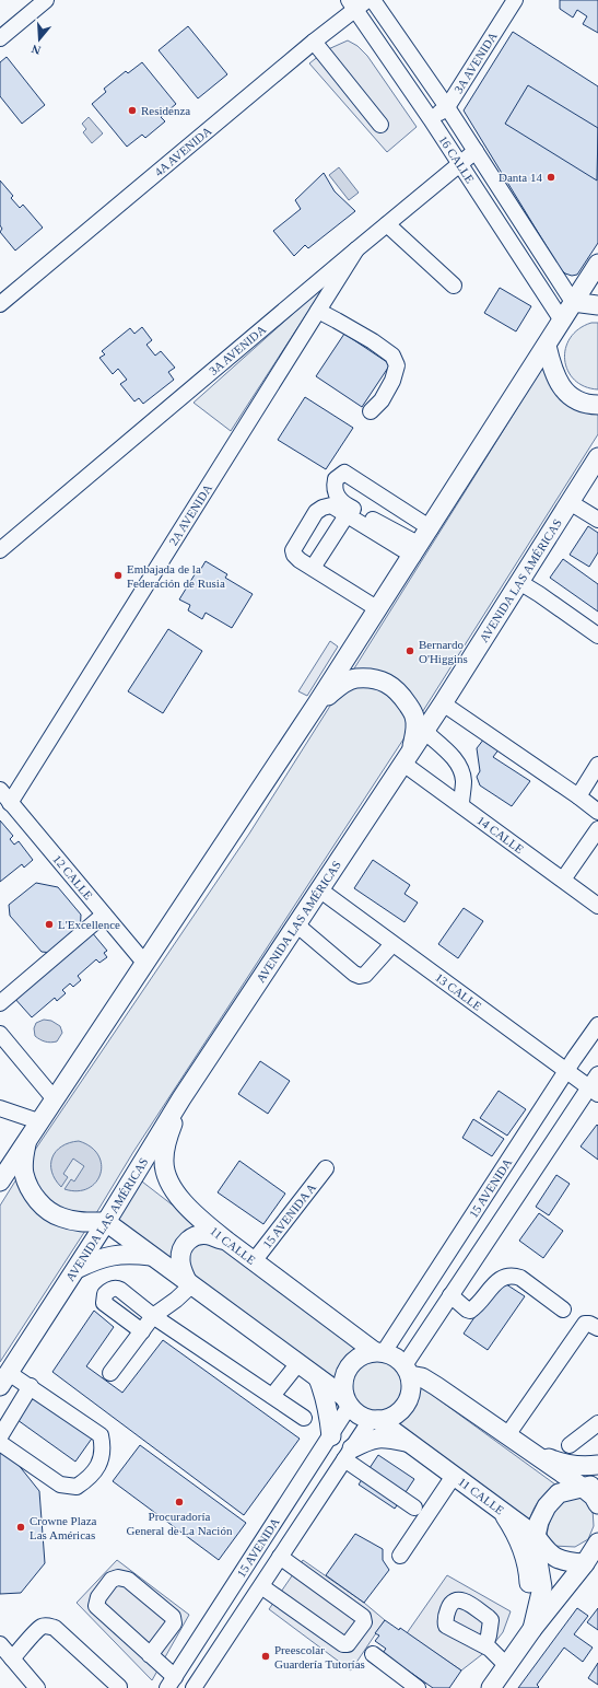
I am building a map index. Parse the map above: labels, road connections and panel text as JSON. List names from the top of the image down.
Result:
{
  "streets": {
    "main road": ["AVENIDA LAS AMÉRICAS", "11 CALLE"],
    "street": [
      "3A AVENIDA",
      "4A AVENIDA",
      "16 CALLE",
      "2A AVENIDA",
      "14 CALLE",
      "12 CALLE",
      "13 CALLE",
      "15 AVENIDA",
      "15 AVENIDA A"
    ]
  },
  "crossings": [
    ["3A AVENIDA", "16 CALLE"],
    ["3A AVENIDA", "2A AVENIDA"],
    ["4A AVENIDA", "16 CALLE"],
    ["2A AVENIDA", "12 CALLE"],
    ["AVENIDA LAS AMÉRICAS", "14 CALLE"],
    ["AVENIDA LAS AMÉRICAS", "13 CALLE"],
    ["AVENIDA LAS AMÉRICAS", "11 CALLE"],
    ["13 CALLE", "15 AVENIDA"],
    ["15 AVENIDA", "11 CALLE"],
    ["15 AVENIDA A", "11 CALLE"]
  ],
  "places": [
    "Residenza",
    "Danta 14",
    "Embajada de la Federación de Rusia",
    "Bernardo O'Higgins",
    "L'Excellence",
    "Procuradoría General de La Nación",
    "Crowne Plaza Las Américas",
    "Preescolar Guardería Tutorías"
  ],
  "north": "bottom"
}
